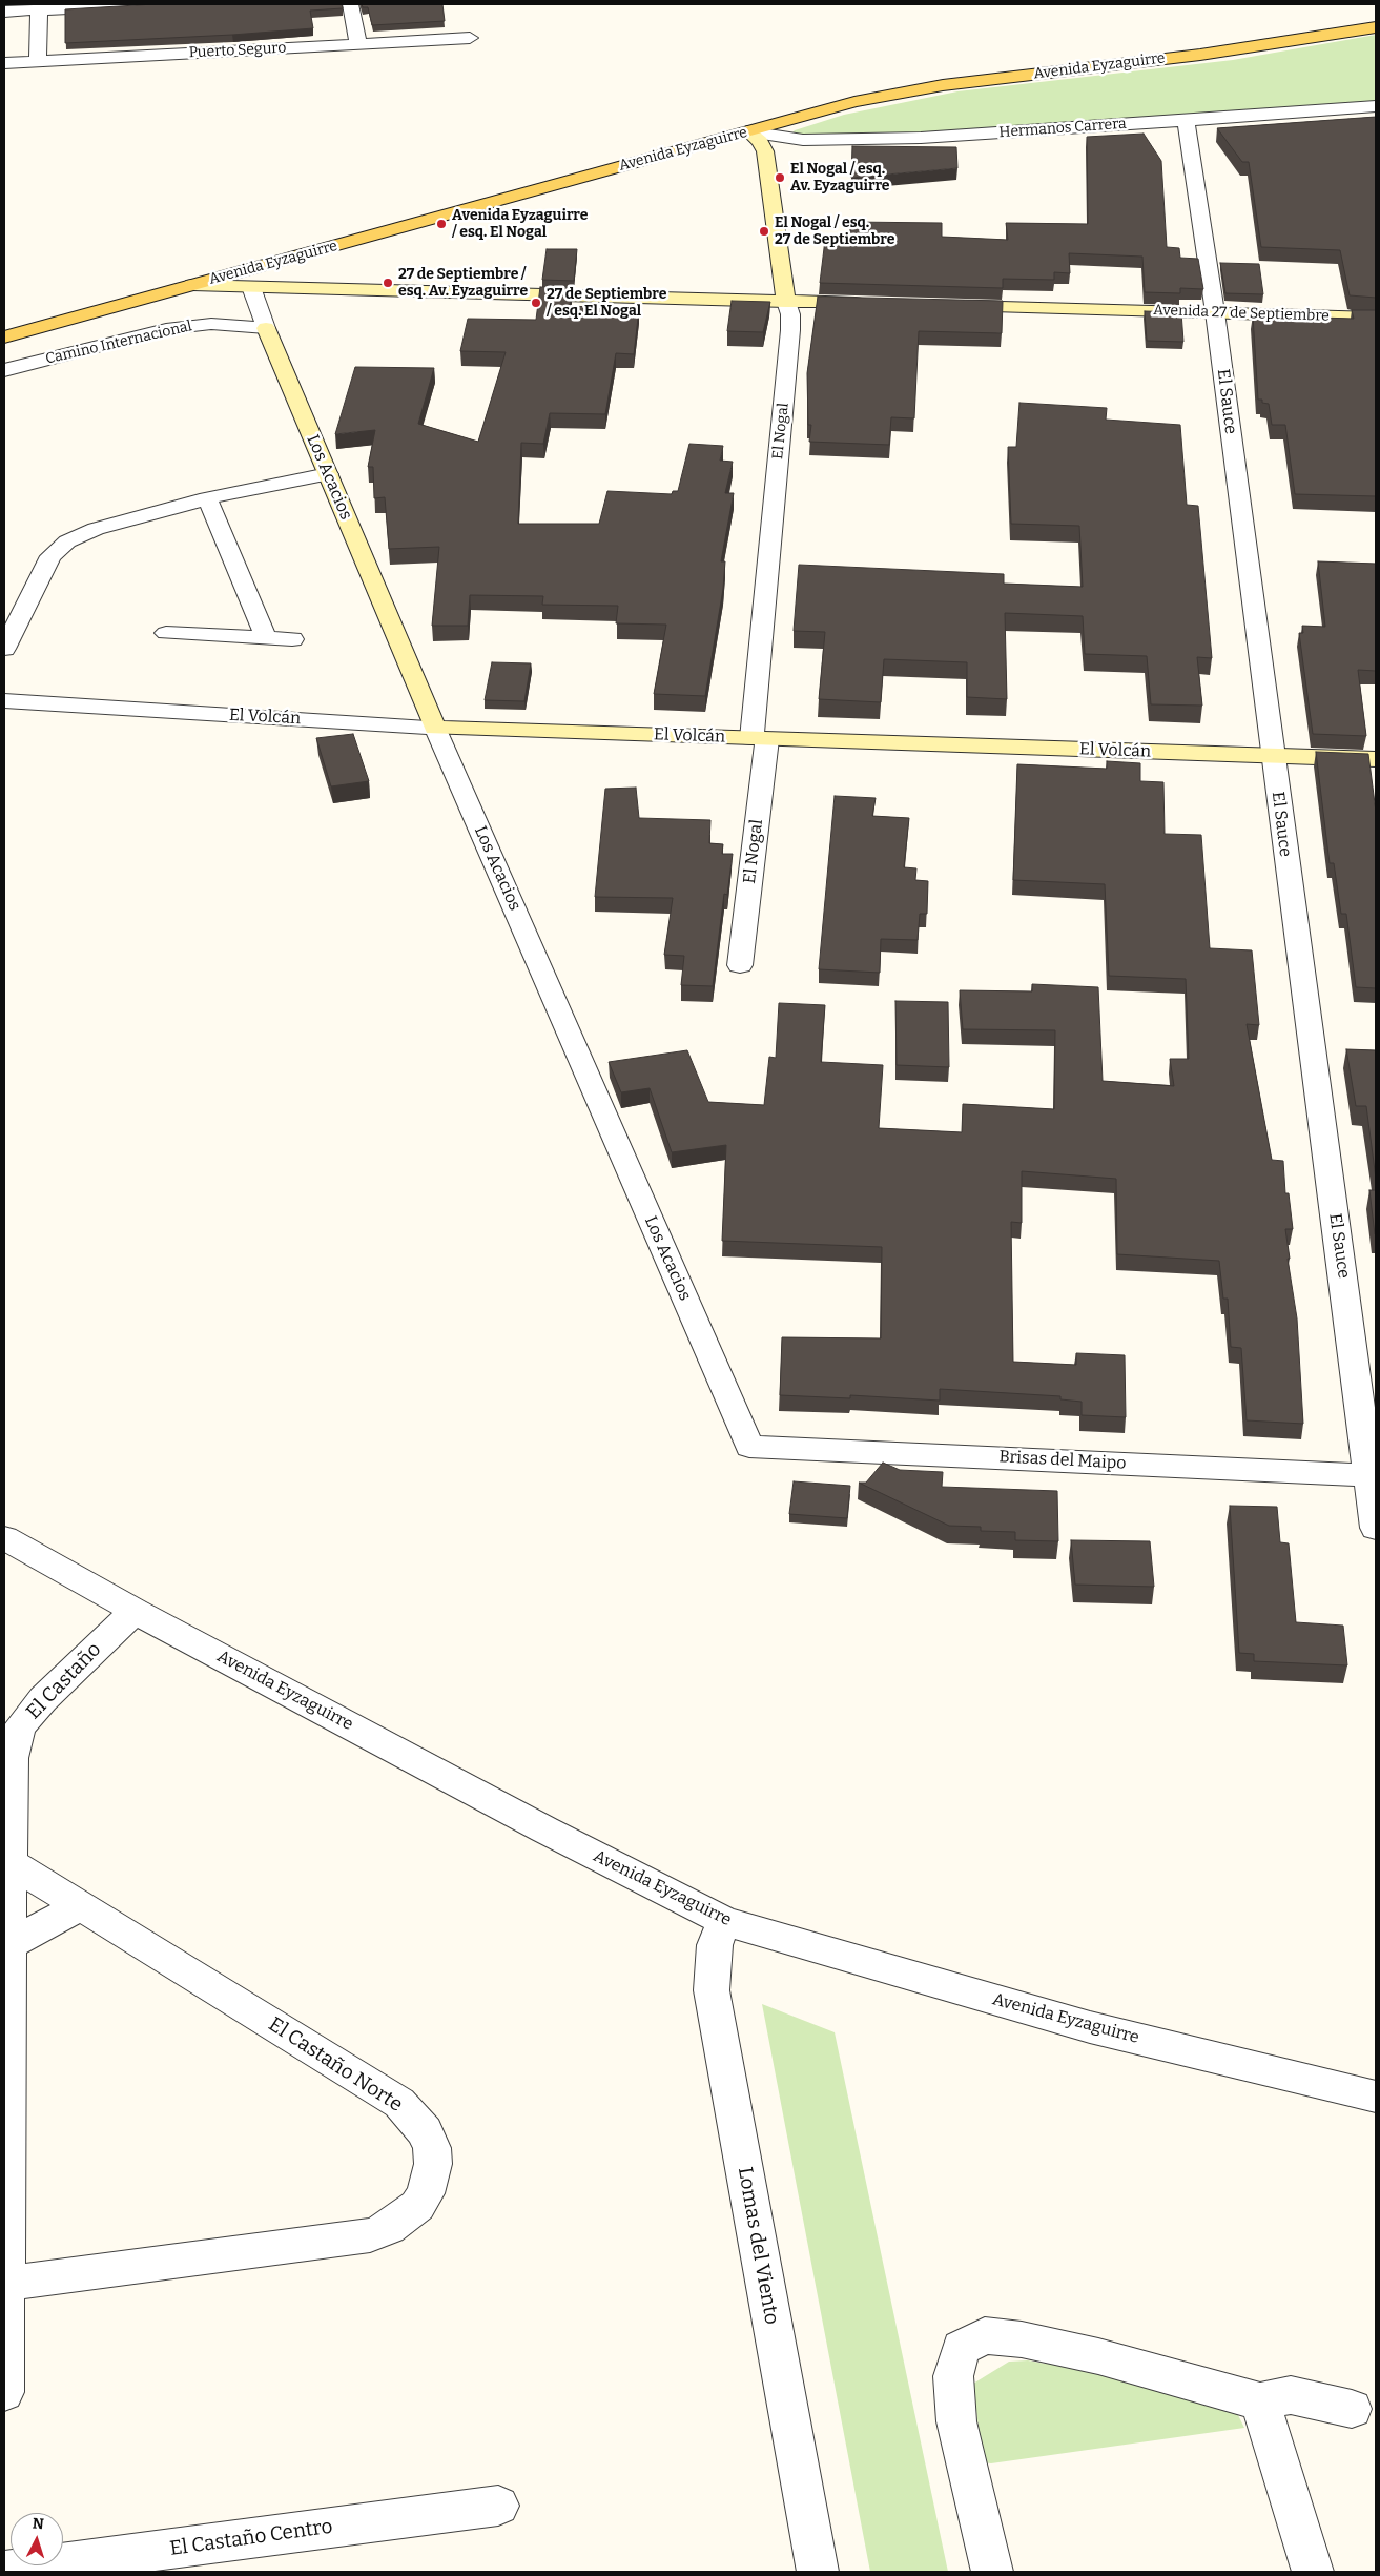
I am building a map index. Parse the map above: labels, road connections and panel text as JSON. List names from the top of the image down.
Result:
{
  "streets": {
    "main road": ["Avenida Eyzaguirre"],
    "street": [
      "Puerto Seguro",
      "Hermanos Carrera",
      "Avenida 27 de Septiembre",
      "Camino Internacional",
      "El Sauce",
      "El Nogal",
      "Los Acacios",
      "El Volcán",
      "Brisas del Maipo",
      "El Castaño",
      "El Castaño Norte",
      "Lomas del Viento",
      "El Castaño Centro"
    ]
  },
  "crossings": [
    ["Avenida Eyzaguirre", "Hermanos Carrera"],
    ["Avenida Eyzaguirre", "El Nogal"],
    ["Avenida Eyzaguirre", "El Castaño"],
    ["Avenida Eyzaguirre", "Lomas del Viento"],
    ["Hermanos Carrera", "El Sauce"],
    ["Hermanos Carrera", "El Nogal"],
    ["Avenida 27 de Septiembre", "El Sauce"],
    ["Camino Internacional", "Los Acacios"],
    ["El Sauce", "El Volcán"],
    ["El Sauce", "Brisas del Maipo"],
    ["El Nogal", "El Volcán"],
    ["Los Acacios", "El Volcán"],
    ["Los Acacios", "Brisas del Maipo"],
    ["El Castaño", "El Castaño Norte"]
  ],
  "places": [
    "El Nogal / esq. Av. Eyzaguirre",
    "Avenida Eyzaguirre / esq. El Nogal",
    "El Nogal / esq. 27 de Septiembre",
    "27 de Septiembre / esq. Av. Eyzaguirre",
    "27 de Septiembre / esq. El Nogal"
  ],
  "north": "top"
}
